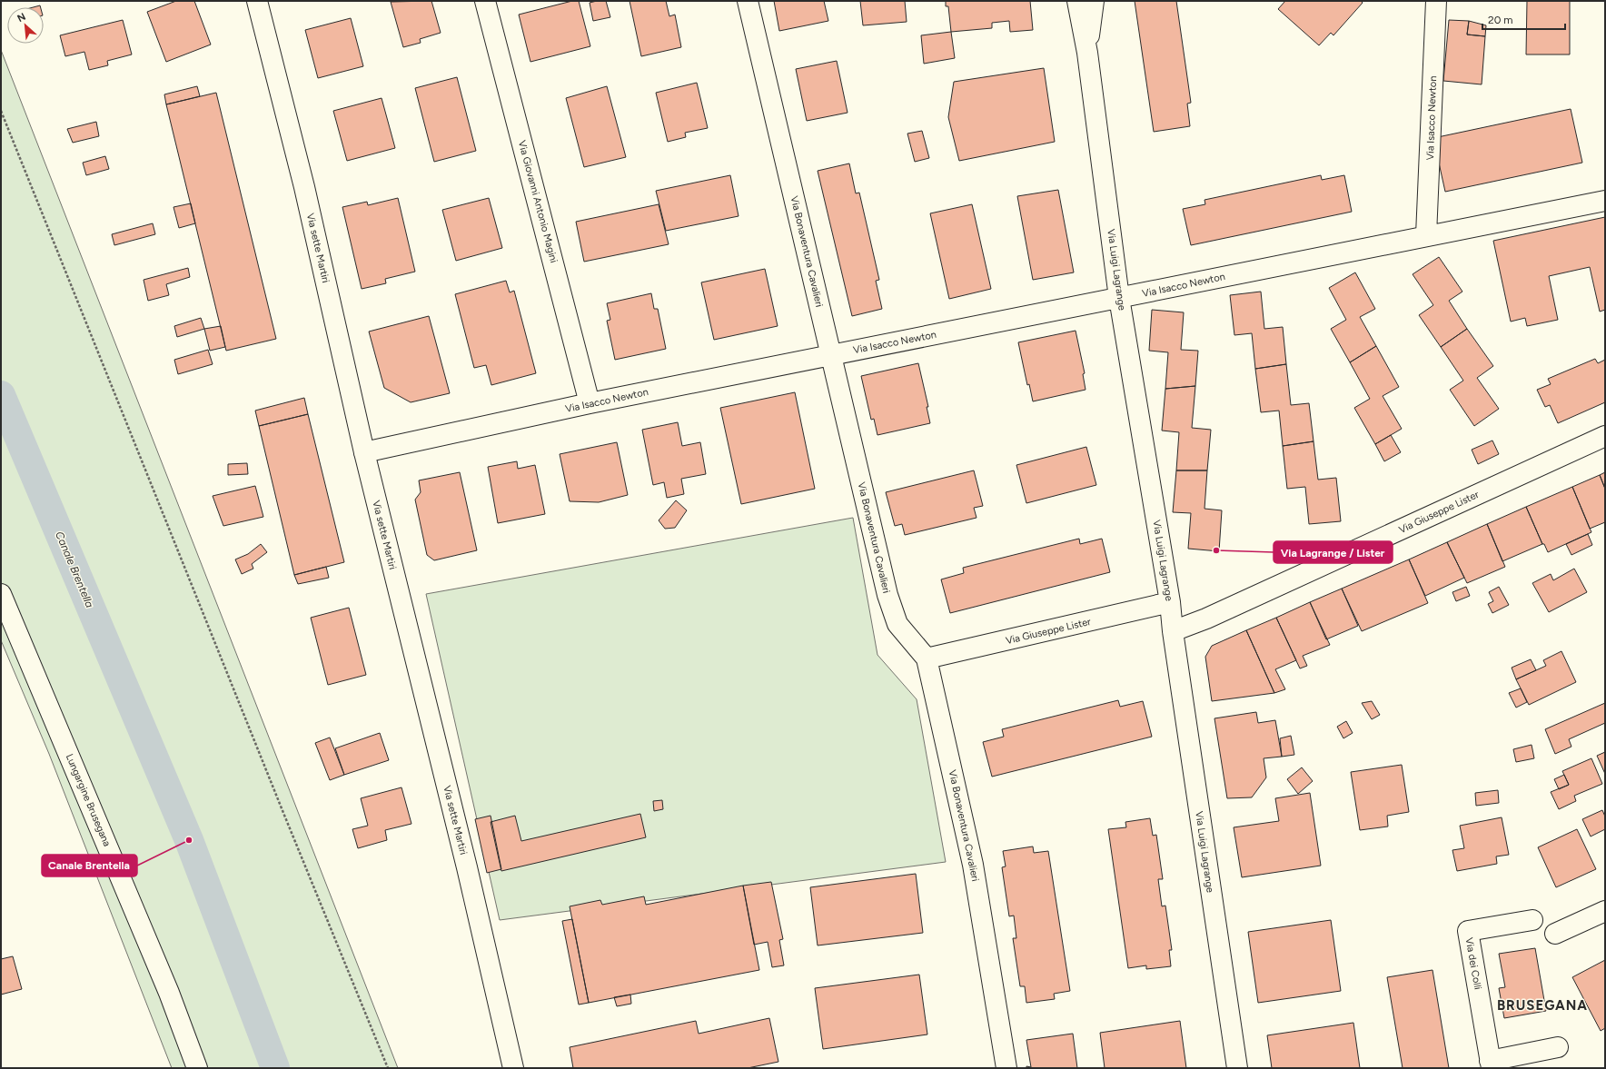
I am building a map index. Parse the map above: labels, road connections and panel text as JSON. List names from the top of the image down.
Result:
{
  "streets": {
    "street": [
      "Via Isacco Newton",
      "Via Giovanni Antonio Magini",
      "Via sette Martiri",
      "Via Bonaventura Cavalieri",
      "Via Luigi Lagrange",
      "Via Giuseppe Lister",
      "Lungargine Brusegana",
      "Via dei Colli"
    ]
  },
  "crossings": [
    ["Via Isacco Newton", "Via Giovanni Antonio Magini"],
    ["Via Isacco Newton", "Via sette Martiri"],
    ["Via Isacco Newton", "Via Bonaventura Cavalieri"],
    ["Via Isacco Newton", "Via Luigi Lagrange"],
    ["Via Bonaventura Cavalieri", "Via Giuseppe Lister"],
    ["Via Luigi Lagrange", "Via Giuseppe Lister"]
  ],
  "districts": ["BRUSEGANA"],
  "water": ["Canale Brentella"],
  "places": ["Via Lagrange / Lister", "Canale Brentella"],
  "scale_bar": "20 m",
  "north": "top left"
}
